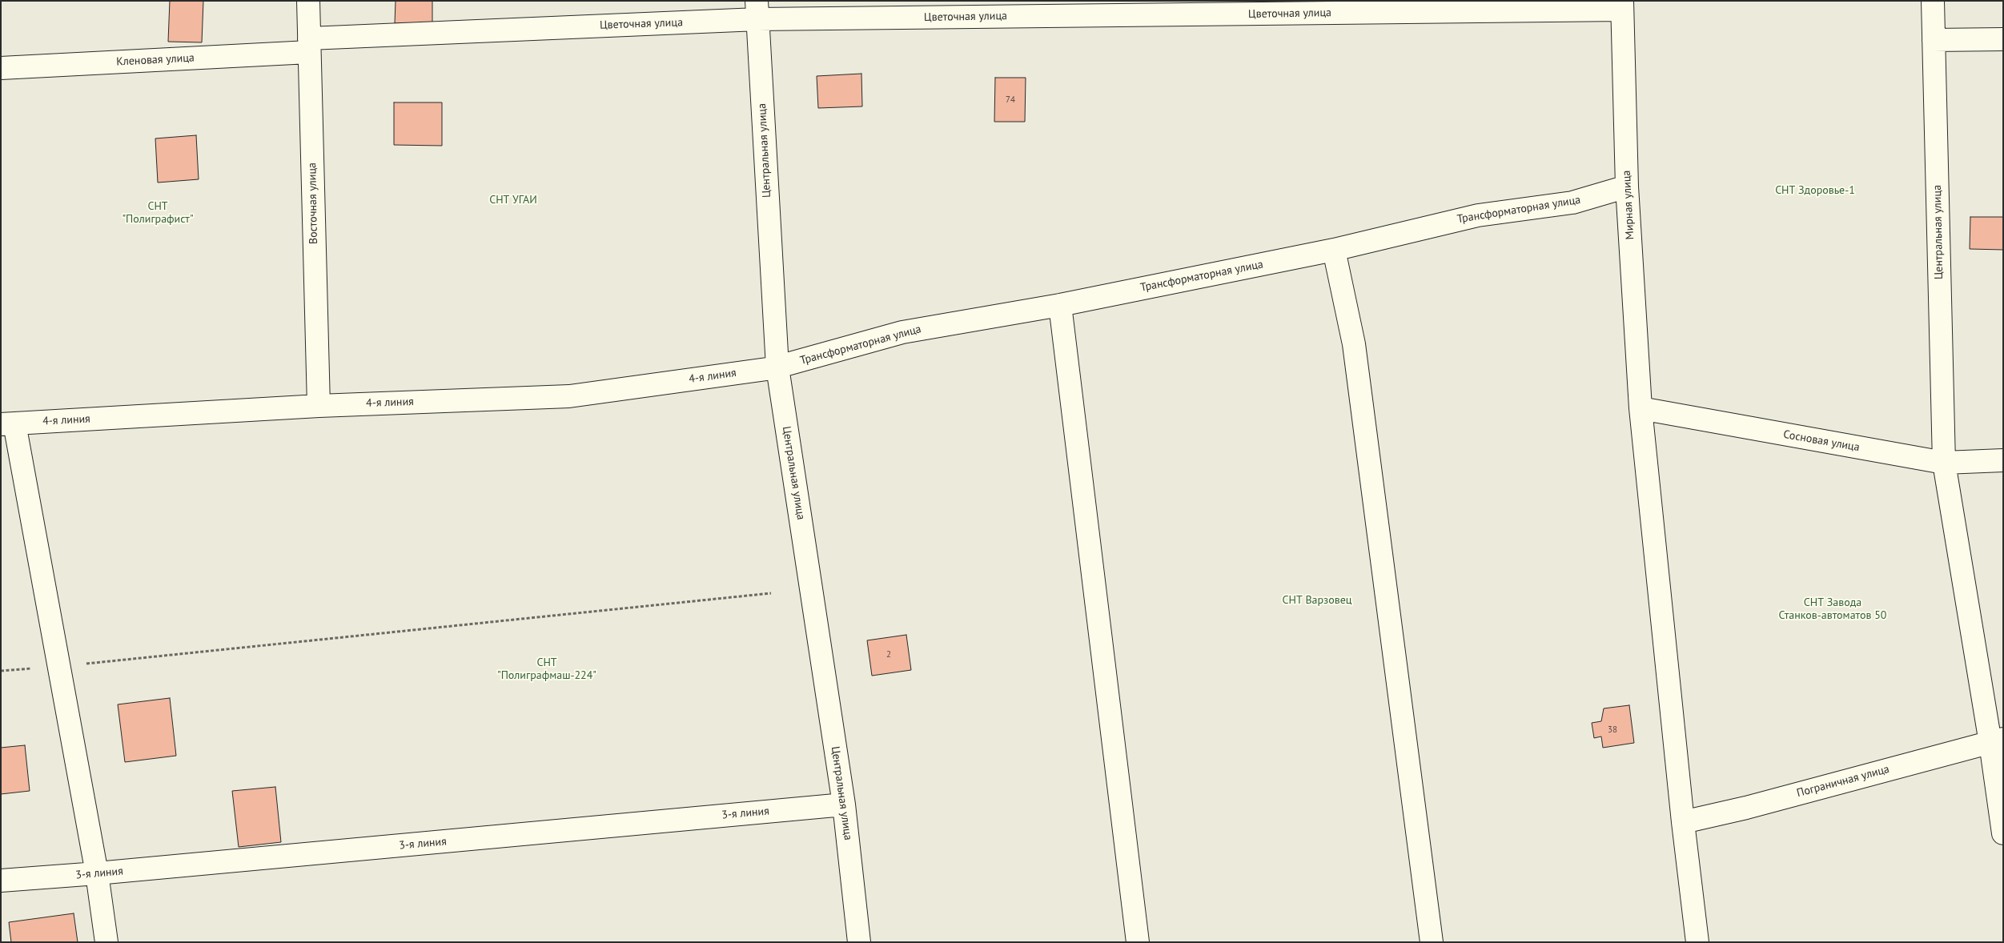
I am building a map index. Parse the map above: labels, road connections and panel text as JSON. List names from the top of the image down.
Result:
{
  "streets": {
    "street": [
      "Цветочная улица",
      "Кленовая улица",
      "Центральная улица",
      "Восточная улица",
      "Мирная улица",
      "Трансформаторная улица",
      "4-я линия",
      "Сосновая улица",
      "Пограничная улица",
      "3-я линия"
    ]
  },
  "crossings": [
    ["Цветочная улица", "Кленовая улица"],
    ["Цветочная улица", "Центральная улица"],
    ["Цветочная улица", "Восточная улица"],
    ["Цветочная улица", "Мирная улица"],
    ["Кленовая улица", "Восточная улица"],
    ["Центральная улица", "Трансформаторная улица"],
    ["Центральная улица", "4-я линия"],
    ["Центральная улица", "Сосновая улица"],
    ["Центральная улица", "Пограничная улица"],
    ["Центральная улица", "3-я линия"],
    ["Восточная улица", "4-я линия"],
    ["Мирная улица", "Трансформаторная улица"],
    ["Мирная улица", "Сосновая улица"],
    ["Мирная улица", "Пограничная улица"],
    ["Трансформаторная улица", "4-я линия"]
  ],
  "parks": [
    "СНТ Здоровье-1",
    "СНТ УГАИ",
    "СНТ \"Полиграфист\"",
    "СНТ Варзовец",
    "СНТ Завода Станков-автоматов 50",
    "СНТ \"Полиграфмаш-224\""
  ],
  "house_numbers": ["74", "2", "38"]
}
